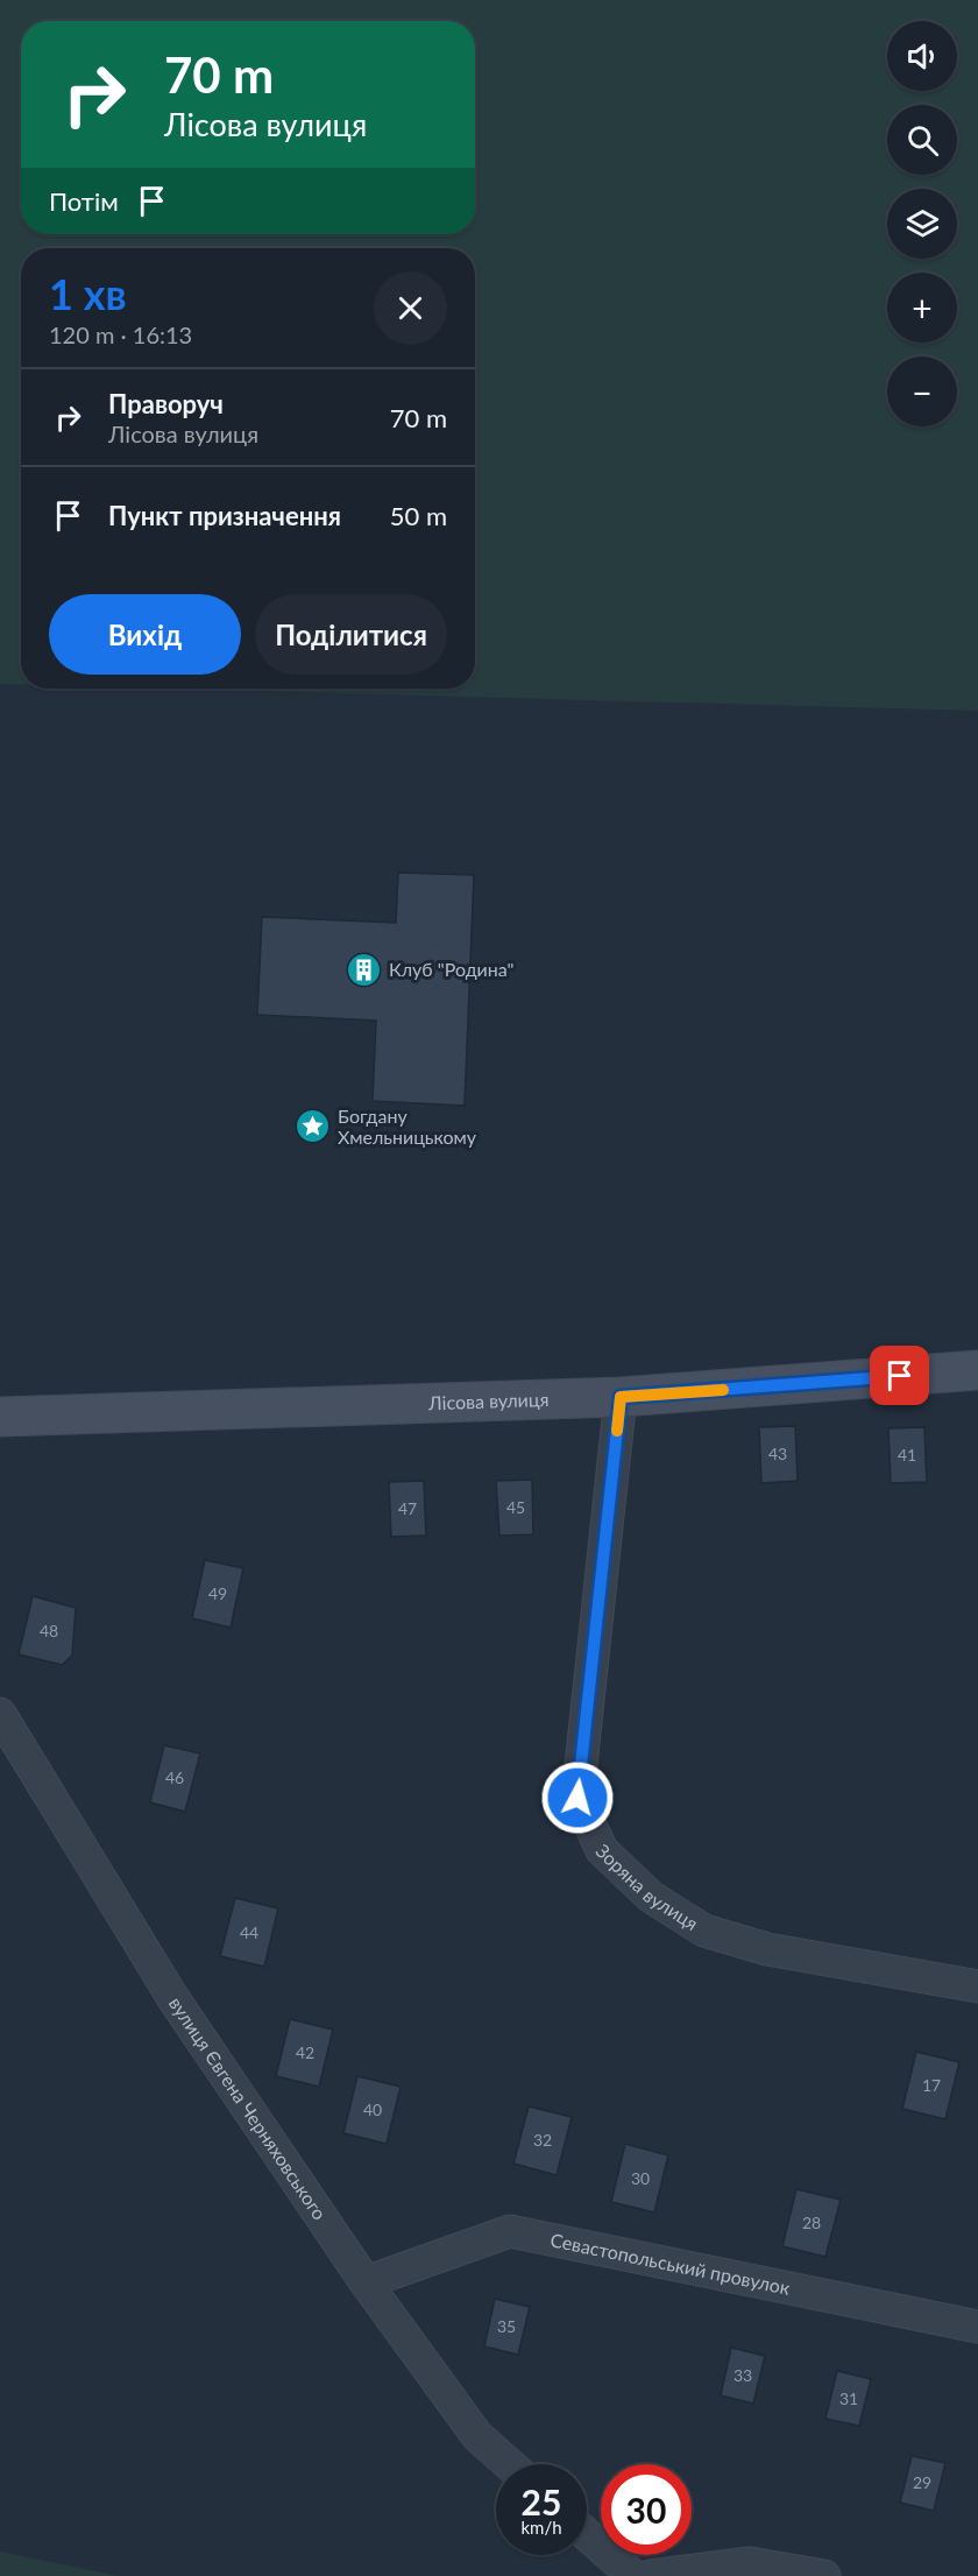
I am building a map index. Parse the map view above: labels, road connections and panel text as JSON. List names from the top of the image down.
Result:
{
  "streets": {
    "street": [
      "Лісова вулиця",
      "Зоряна вулиця",
      "вулиця Євгена Черняховського",
      "Севастопольський провулок"
    ]
  },
  "crossings": [
    ["Лісова вулиця", "Зоряна вулиця"],
    ["вулиця Євгена Черняховського", "Севастопольський провулок"]
  ],
  "places": {
    "building": ["Клуб \"Родина\""],
    "place": ["Богдану Хмельницькому"]
  },
  "house_numbers": [
    "43",
    "41",
    "45",
    "47",
    "49",
    "48",
    "46",
    "44",
    "42",
    "17",
    "40",
    "32",
    "30",
    "28",
    "35",
    "33",
    "31",
    "29"
  ],
  "page": {
    "map_buttons": ["+", "−"],
    "turn": ["70 m", "Лісова вулиця"],
    "then": "Потім",
    "heading": ["1 хв", "120 m · 16:13"],
    "list": [
      {
        "name": "Праворуч",
        "note": "Лісова вулиця",
        "value": "70 m"
      },
      {
        "name": "Пункт призначення",
        "value": "50 m"
      }
    ],
    "buttons": ["Вихід", "Поділитися"],
    "speed": "25 km/h",
    "limit": "30"
  }
}
